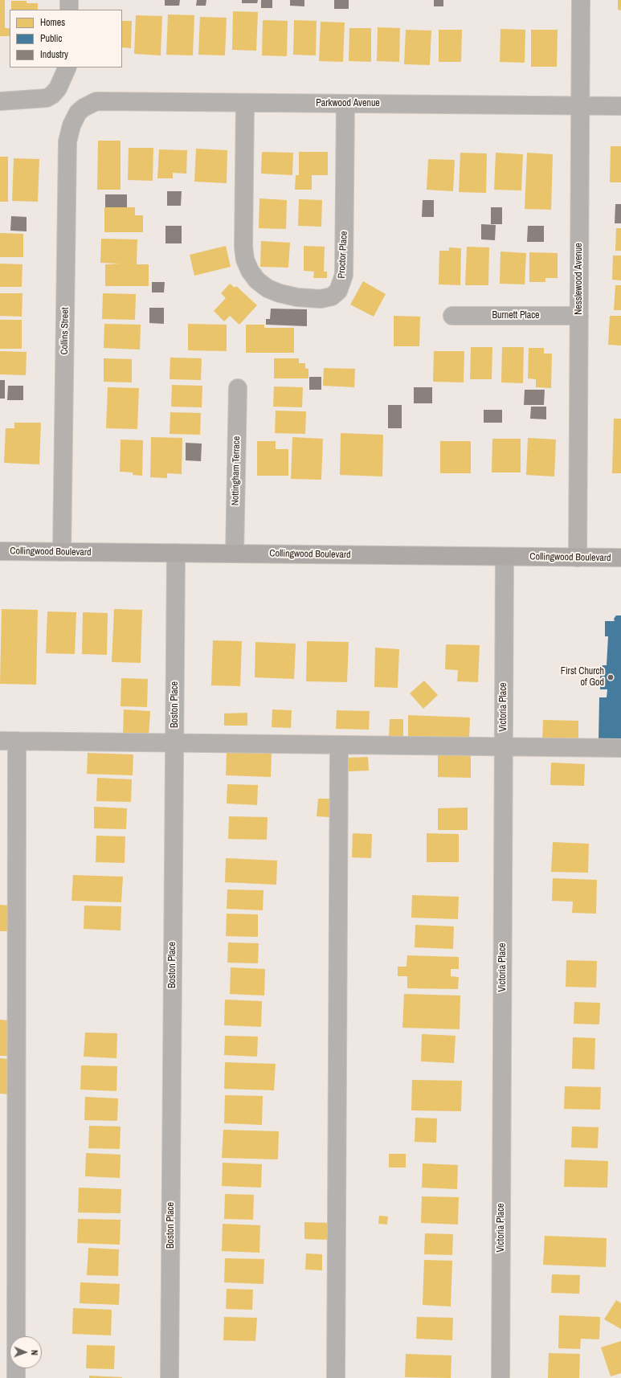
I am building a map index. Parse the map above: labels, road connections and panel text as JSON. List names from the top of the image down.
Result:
{
  "streets": {
    "main road": ["Collingwood Boulevard"],
    "street": [
      "Parkwood Avenue",
      "Proctor Place",
      "Nesslewood Avenue",
      "Burnett Place",
      "Collins Street",
      "Nottingham Terrace",
      "Boston Place",
      "Victoria Place"
    ]
  },
  "crossings": [
    ["Parkwood Avenue", "Proctor Place"],
    ["Parkwood Avenue", "Nesslewood Avenue"],
    ["Parkwood Avenue", "Collins Street"],
    ["Nesslewood Avenue", "Burnett Place"],
    ["Nesslewood Avenue", "Collingwood Boulevard"],
    ["Collins Street", "Collingwood Boulevard"],
    ["Nottingham Terrace", "Collingwood Boulevard"],
    ["Collingwood Boulevard", "Boston Place"],
    ["Collingwood Boulevard", "Victoria Place"]
  ],
  "places": ["First Church of God"],
  "legend": ["Homes", "Public", "Industry"],
  "north": "right"
}
